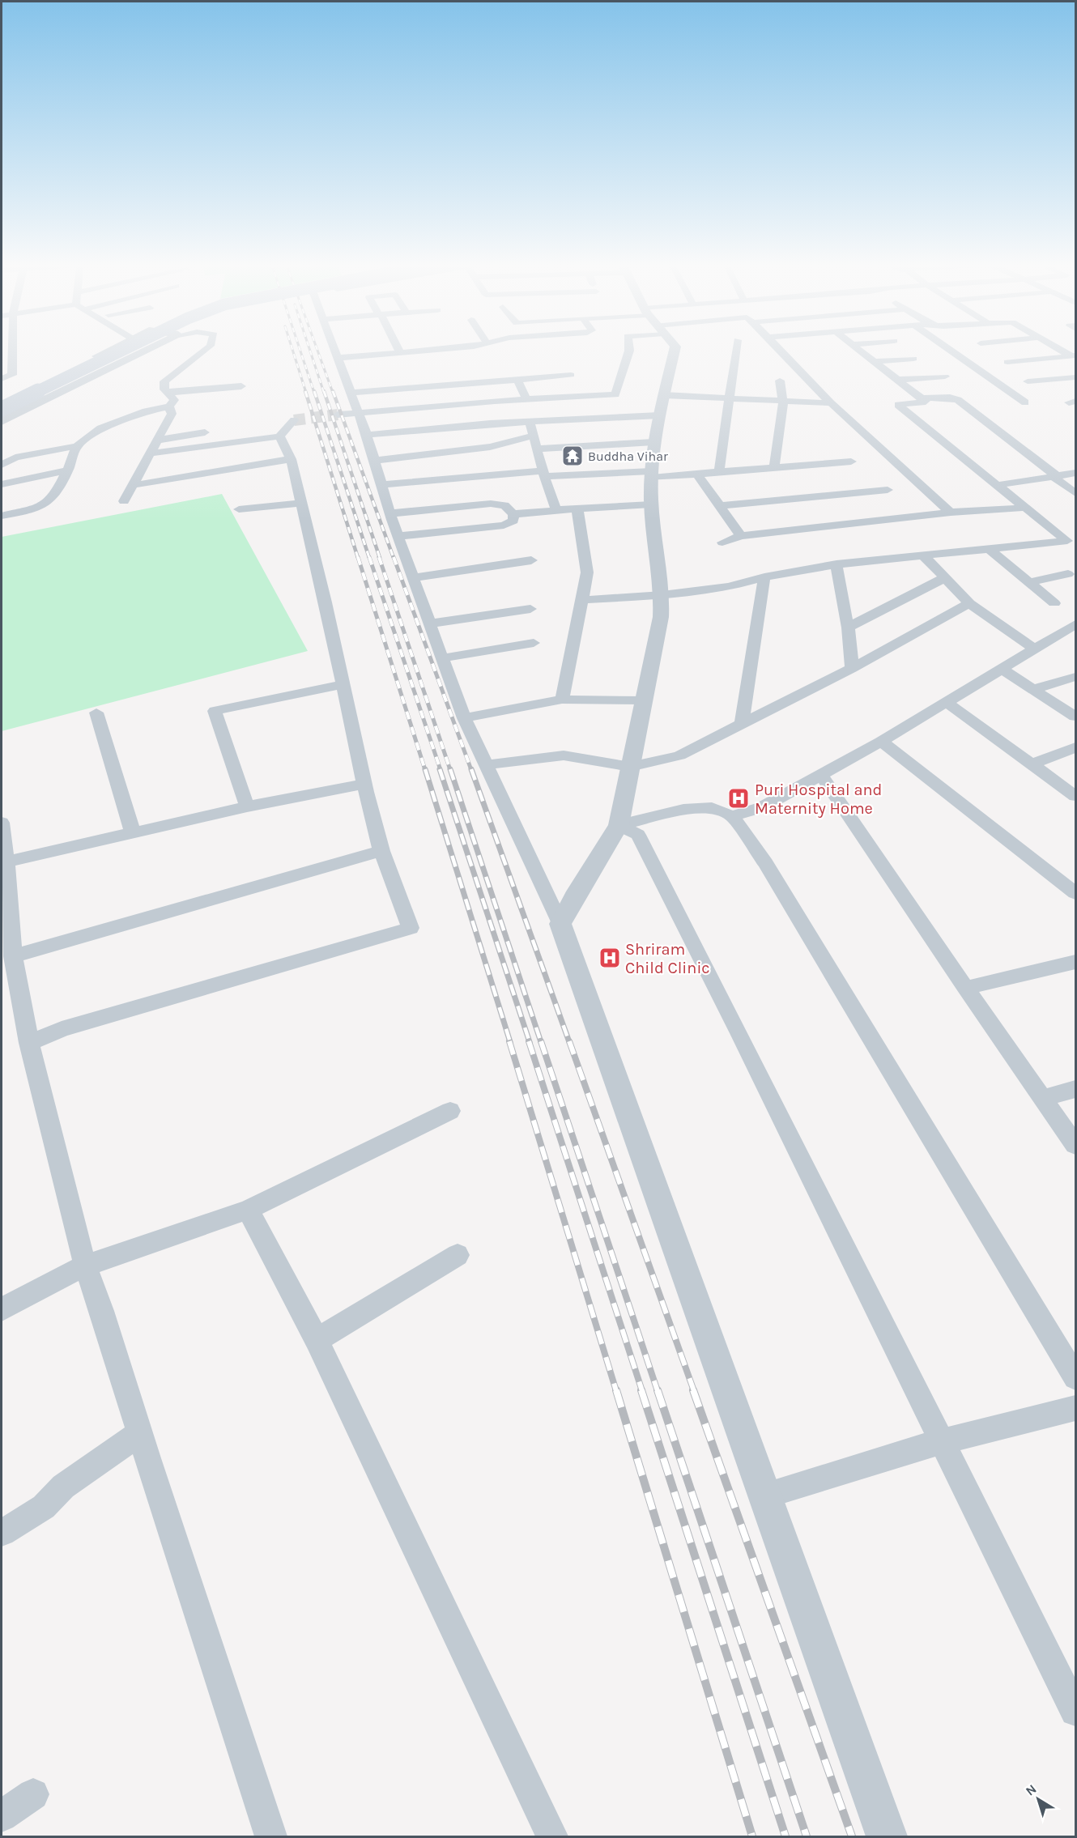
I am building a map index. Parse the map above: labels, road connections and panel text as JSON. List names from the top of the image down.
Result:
{
  "places": {
    "temple": ["Buddha Vihar"],
    "hospital": ["Puri Hospital and Maternity Home", "Shriram Child Clinic"]
  },
  "north": "top left"
}
